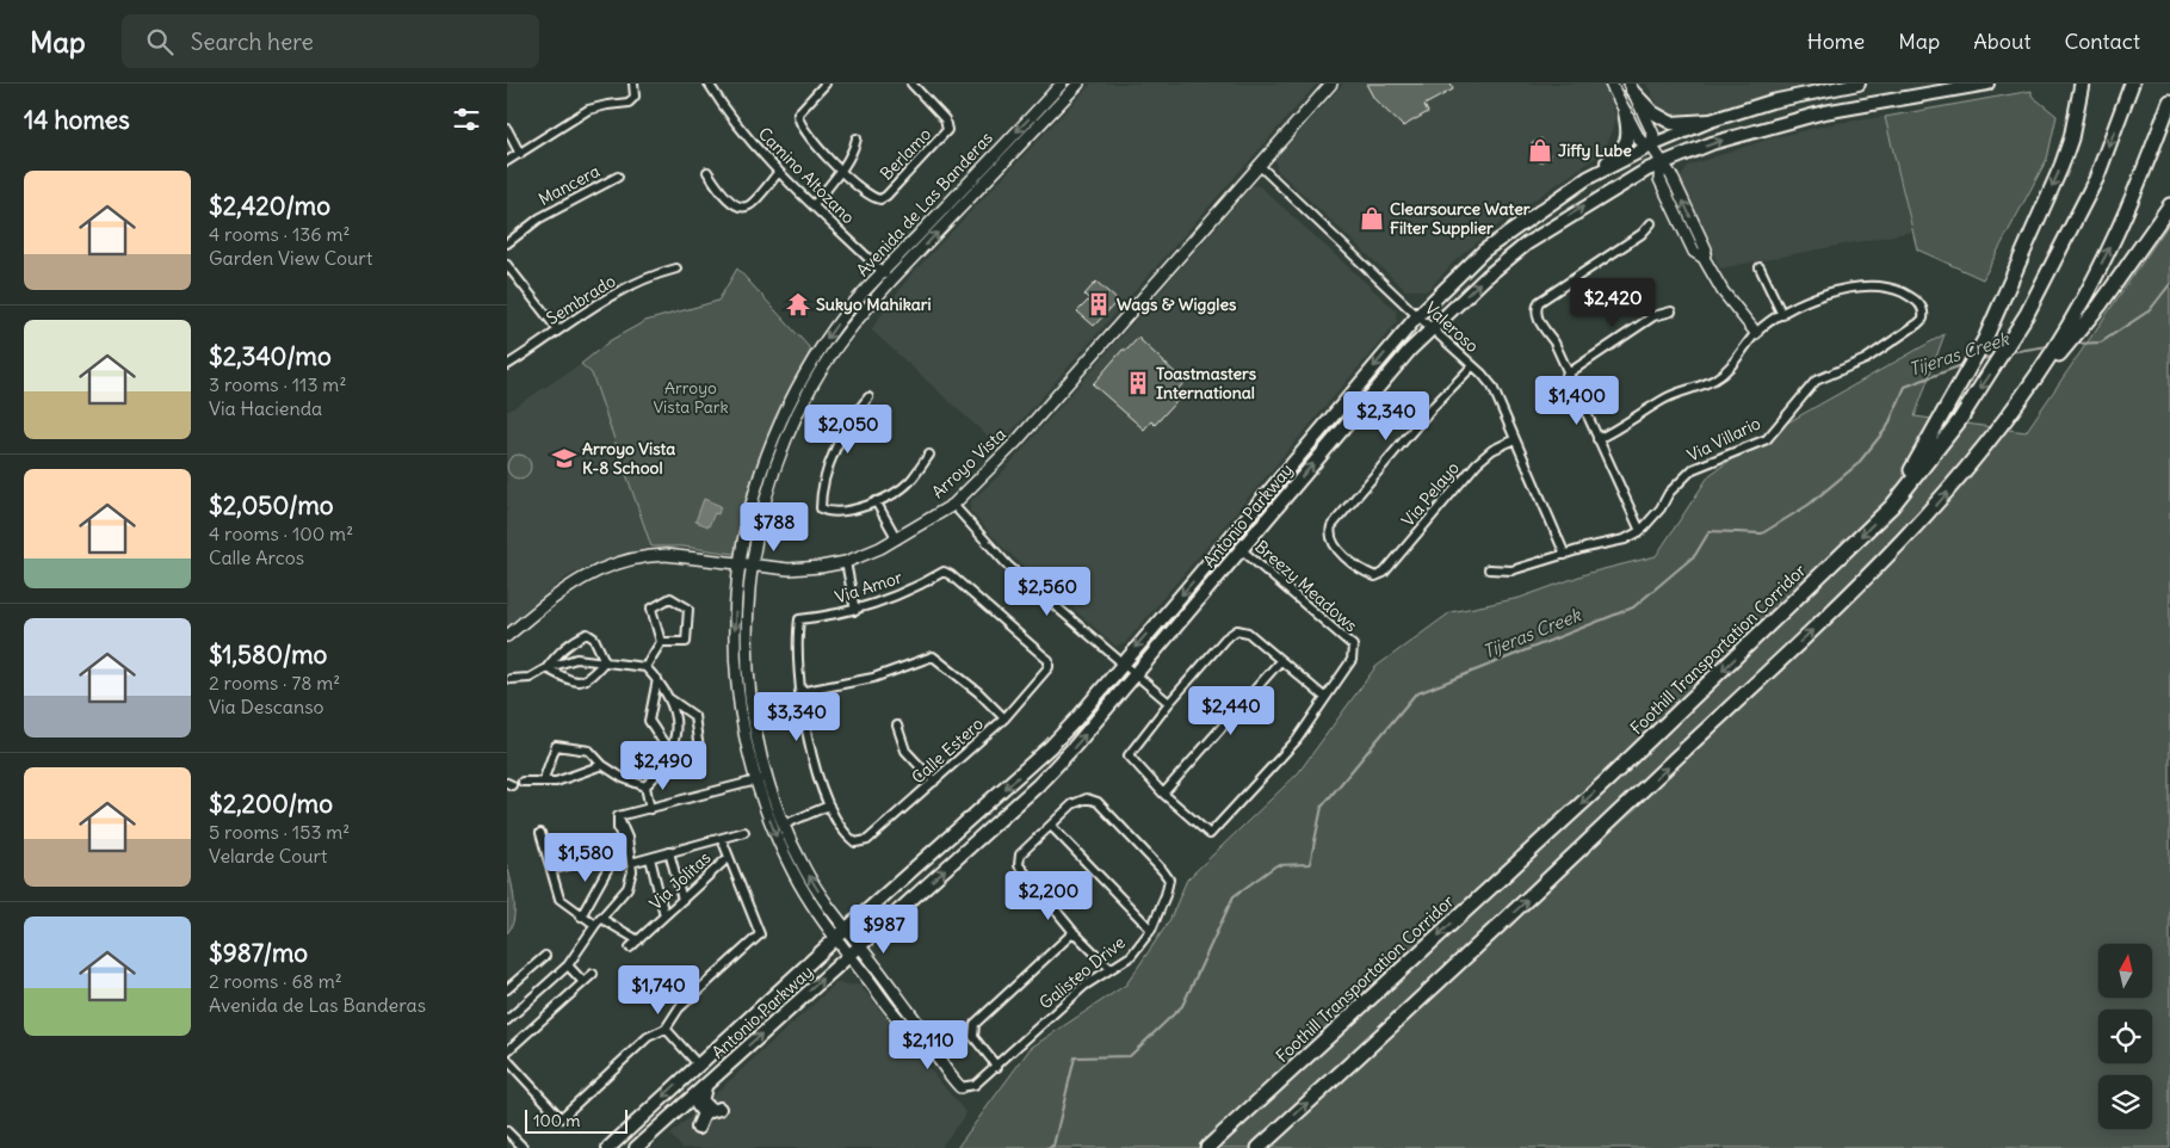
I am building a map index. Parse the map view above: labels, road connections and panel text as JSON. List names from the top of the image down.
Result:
{
  "streets": {
    "highway": ["Foothill Transportation Corridor"],
    "main road": ["Avenida de Las Banderas", "Arroyo Vista", "Antonio Parkway"],
    "street": [
      "Berlamo",
      "Camino Altozano",
      "Mancera",
      "Sembrado",
      "Valeroso",
      "Via Villario",
      "Via Pelayo",
      "Breezy Meadows",
      "Via Amor",
      "Calle Estero",
      "Via Jolitas",
      "Galisteo Drive"
    ]
  },
  "crossings": [
    ["Camino Altozano", "Avenida de Las Banderas"],
    ["Avenida de Las Banderas", "Arroyo Vista"],
    ["Avenida de Las Banderas", "Antonio Parkway"],
    ["Avenida de Las Banderas", "Galisteo Drive"],
    ["Valeroso", "Via Villario"],
    ["Valeroso", "Arroyo Vista"],
    ["Valeroso", "Via Pelayo"],
    ["Valeroso", "Antonio Parkway"],
    ["Antonio Parkway", "Breezy Meadows"],
    ["Via Amor", "Calle Estero"]
  ],
  "water": ["Tijeras Creek"],
  "parks": ["Arroyo Vista Park"],
  "places": {
    "shop": ["Jiffy Lube", "Clearsource Water Filter Supplier"],
    "temple": ["Sukyo Mahikari"],
    "building": ["Wags & Wiggles", "Toastmasters International"],
    "school or university": ["Arroyo Vista K-8 School"]
  },
  "scale_bar": "100 m",
  "north": "top",
  "page": {
    "header": "Map",
    "search": "Search here",
    "nav": [
      "Home",
      "Map",
      "About",
      "Contact"
    ],
    "heading": "14 homes",
    "list": [
      {
        "name": "$2,420/mo",
        "note": "4 rooms · 136 m² · Garden View Court"
      },
      {
        "name": "$2,340/mo",
        "note": "3 rooms · 113 m² · Via Hacienda"
      },
      {
        "name": "$2,050/mo",
        "note": "4 rooms · 100 m² · Calle Arcos"
      },
      {
        "name": "$1,580/mo",
        "note": "2 rooms · 78 m² · Via Descanso"
      },
      {
        "name": "$2,200/mo",
        "note": "5 rooms · 153 m² · Velarde Court"
      },
      {
        "name": "$987/mo",
        "note": "2 rooms · 68 m² · Avenida de Las Banderas"
      }
    ],
    "price": [
      "$2,420",
      "$1,400",
      "$2,340",
      "$2,050",
      "$788",
      "$2,560",
      "$2,440",
      "$3,340",
      "$2,490",
      "$1,580",
      "$2,200",
      "$987",
      "$1,740",
      "$2,110"
    ],
    "scale": "100 m"
  }
}
